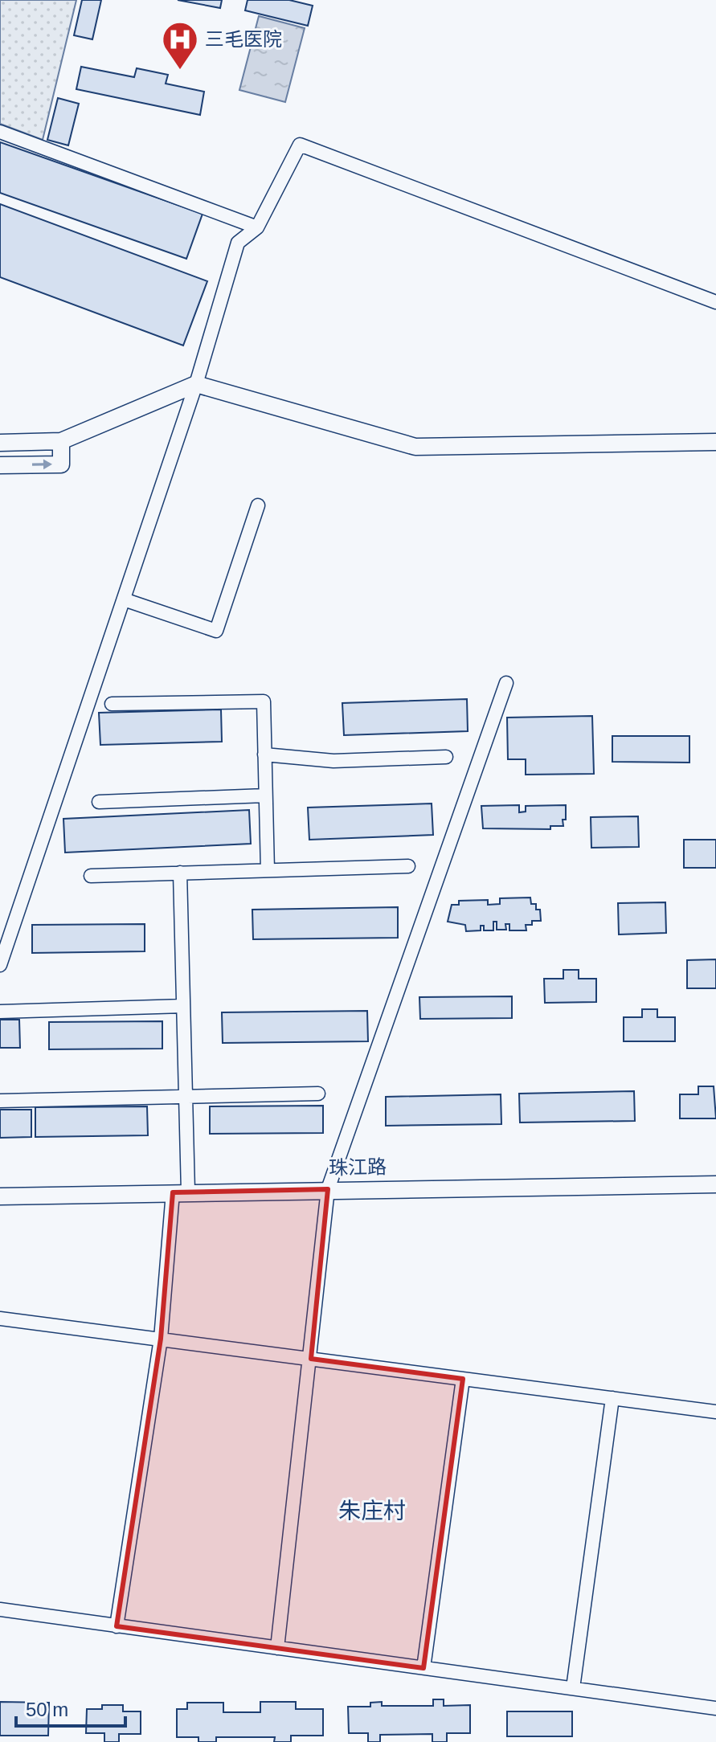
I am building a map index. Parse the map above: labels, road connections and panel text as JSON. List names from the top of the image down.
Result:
{
  "streets": {
    "street": ["珠江路"]
  },
  "districts": ["朱庄村"],
  "places": {
    "hospital": ["三毛医院"]
  },
  "scale_bar": "50 m"
}
